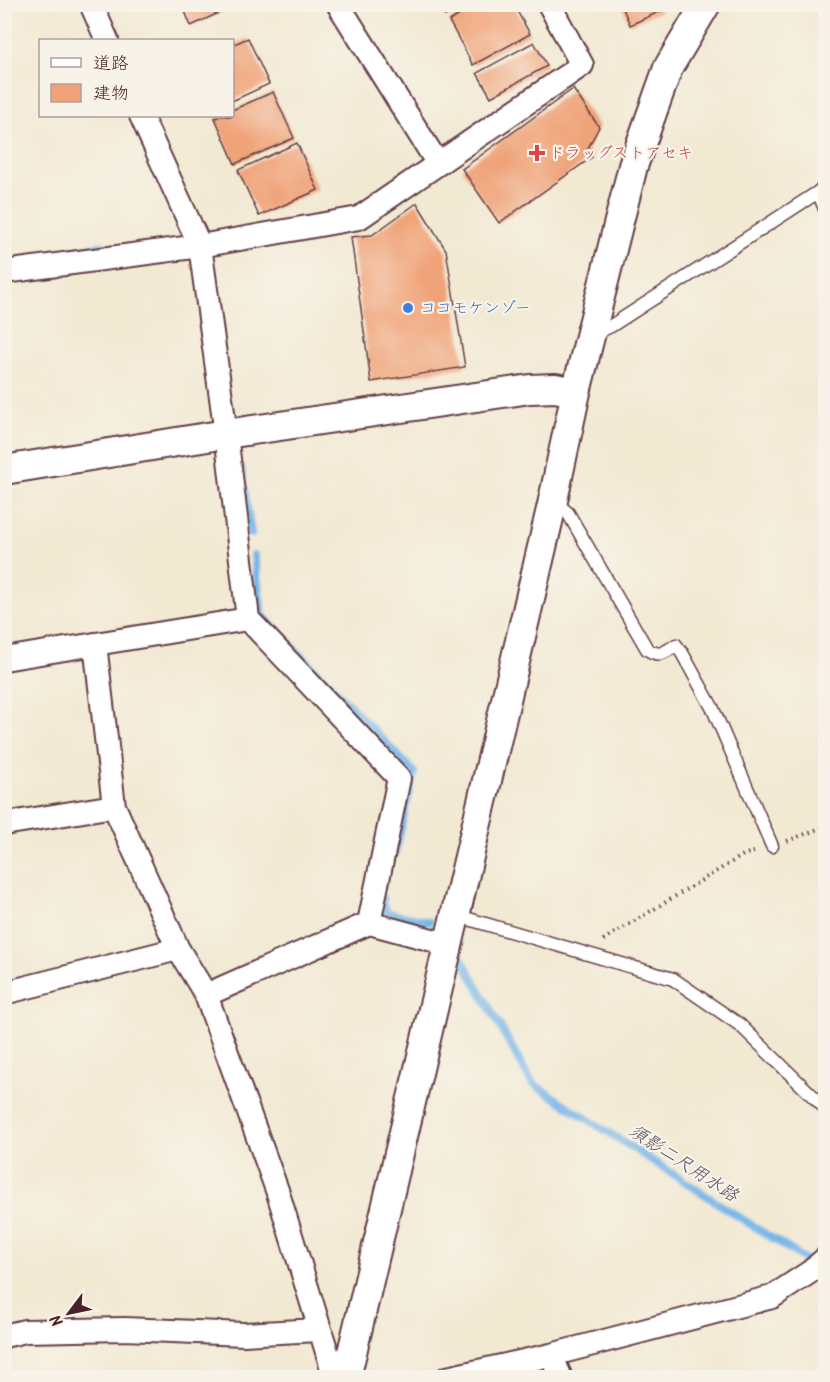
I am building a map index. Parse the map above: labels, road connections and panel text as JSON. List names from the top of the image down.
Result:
{
  "water": ["須影二尺用水路"],
  "places": {
    "health": ["ドラッグストアセキ"],
    "other": ["ココモケンゾー"]
  },
  "legend": ["道路", "建物"],
  "north": "bottom left"
}
